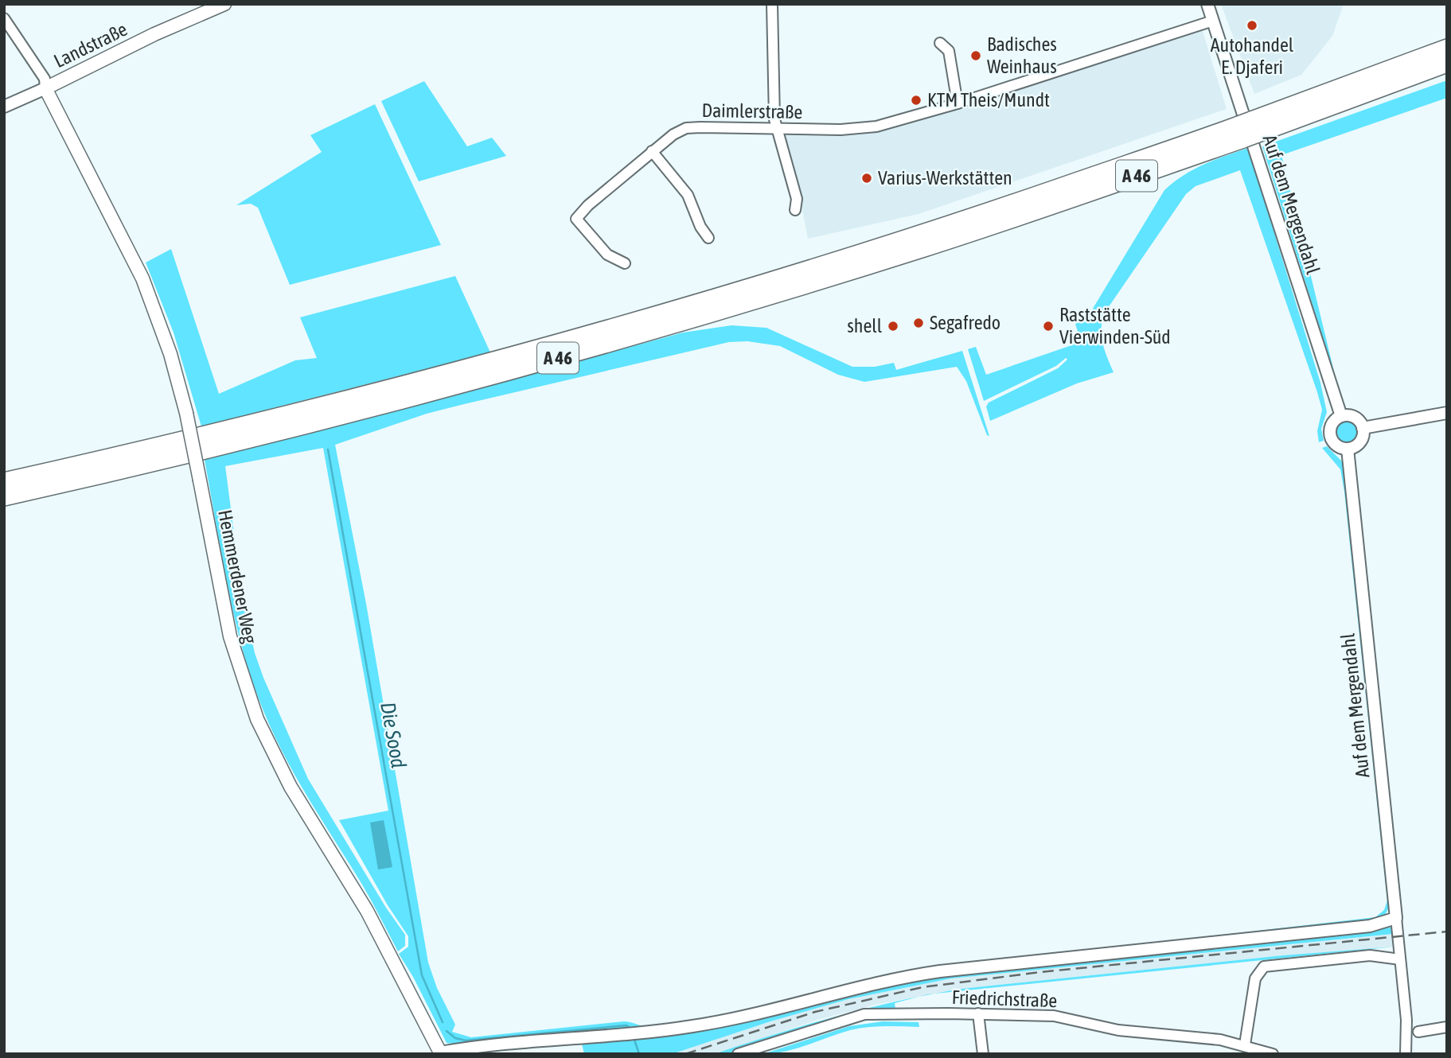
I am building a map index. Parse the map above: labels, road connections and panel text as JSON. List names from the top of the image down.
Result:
{
  "streets": {
    "highway": ["A 46"],
    "main road": ["Landstraße", "Hemmerdener Weg"],
    "street": ["Daimlerstraße", "Auf dem Mergendahl", "Friedrichstraße"]
  },
  "crossings": [
    ["Landstraße", "Hemmerdener Weg"],
    ["Daimlerstraße", "Auf dem Mergendahl"]
  ],
  "water": ["Die Sood"],
  "places": [
    "Autohandel E. Djaferi",
    "Badisches Weinhaus",
    "KTM Theis/Mundt",
    "Varius-Werkstätten",
    "Segafredo",
    "shell",
    "Raststätte Vierwinden-Süd"
  ]
}
